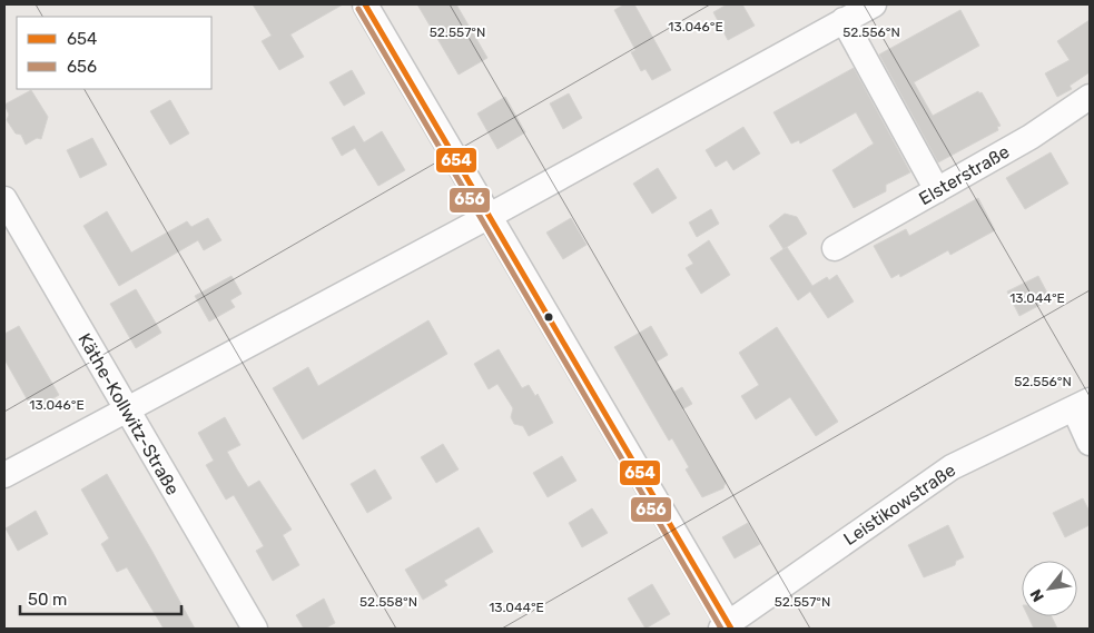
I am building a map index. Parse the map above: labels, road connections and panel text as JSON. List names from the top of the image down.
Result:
{
  "streets": {
    "street": ["Elsterstraße", "Käthe-Kollwitz-Straße", "Leistikowstraße"]
  },
  "lines": ["transit line 654", "transit line 656"],
  "legend": ["654", "656"],
  "scale_bar": "50 m",
  "north": "bottom left",
  "coordinates": [
    "13.046°E",
    "52.557°N",
    "52.556°N",
    "13.044°E",
    "52.558°N"
  ]
}
